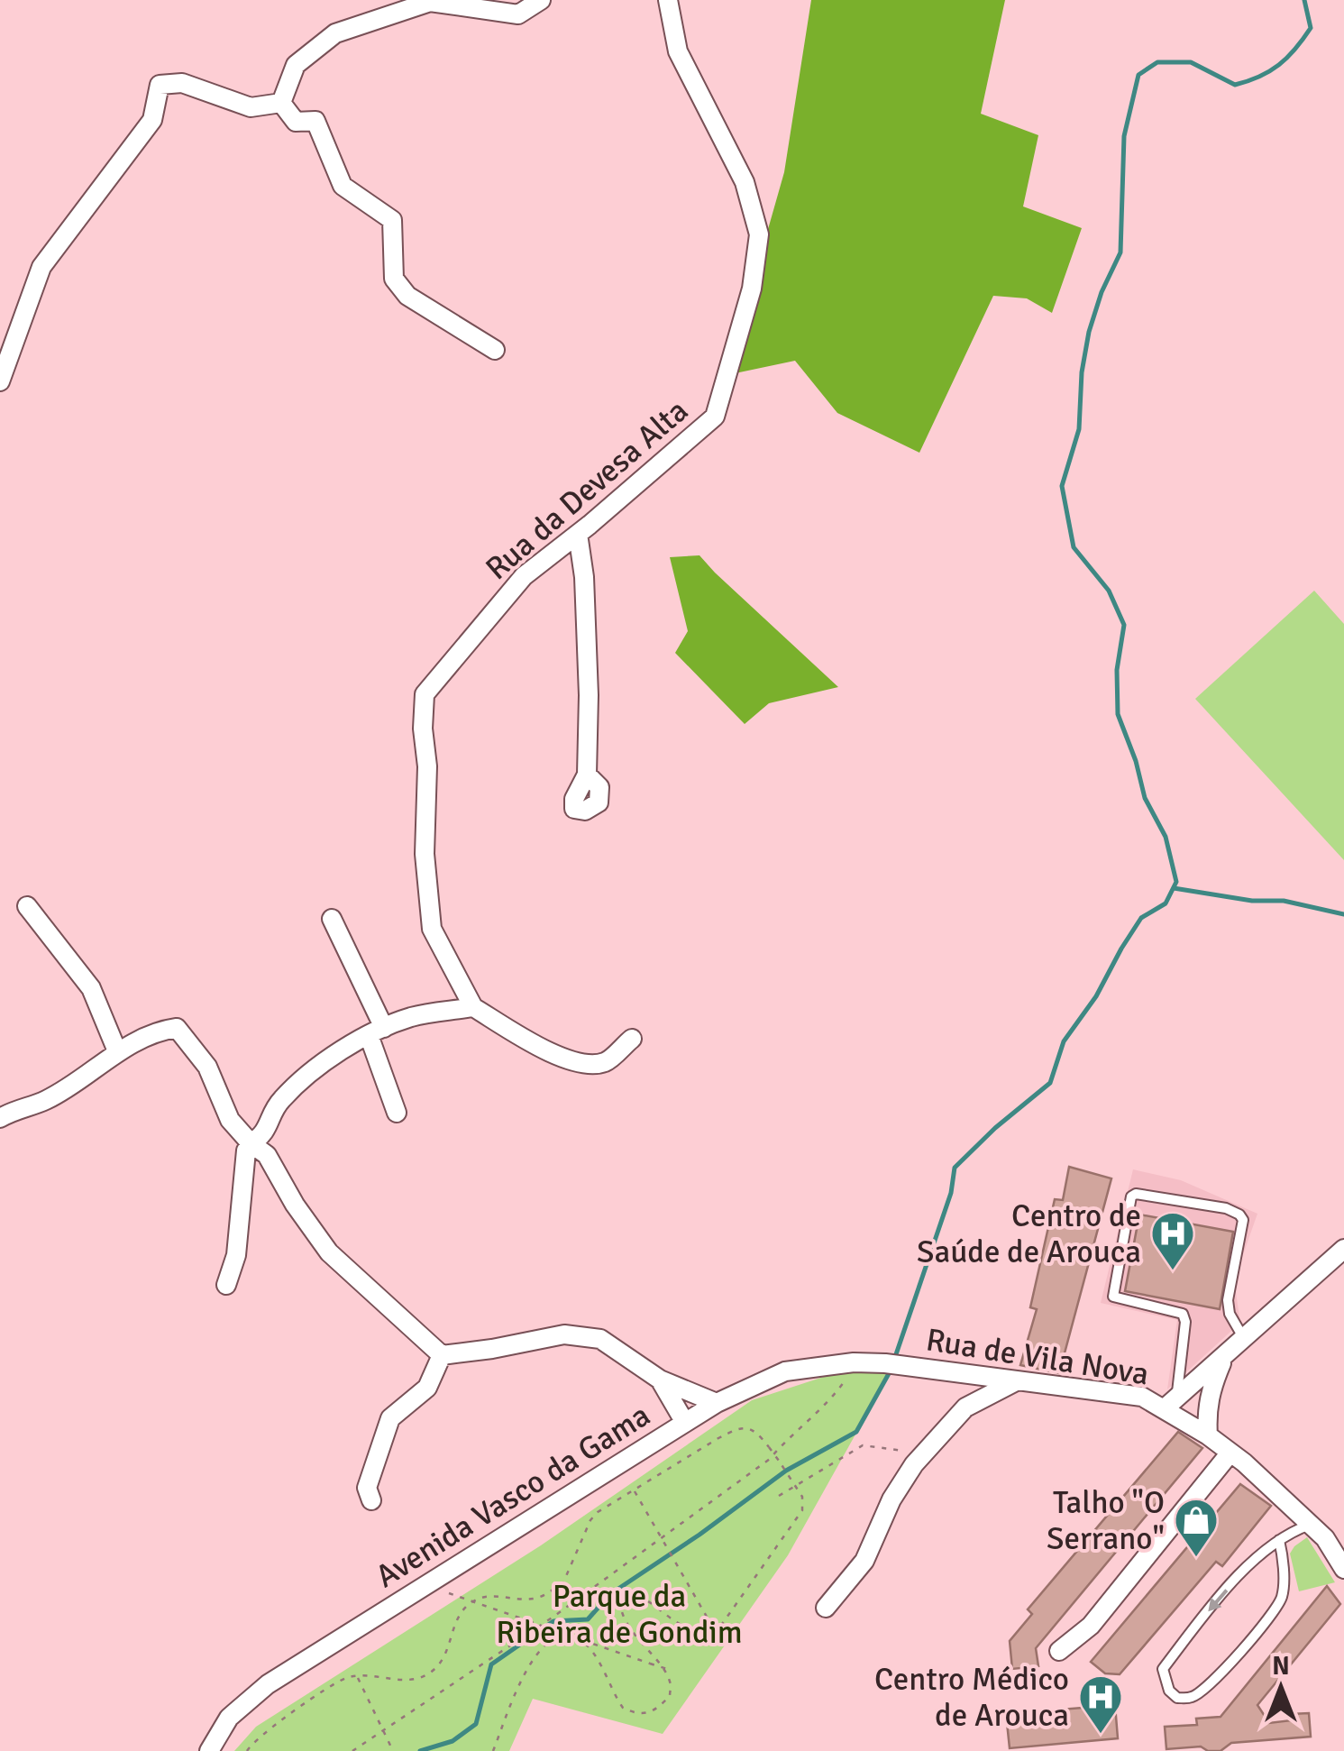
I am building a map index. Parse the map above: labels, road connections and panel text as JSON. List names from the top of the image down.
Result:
{
  "streets": {
    "street": ["Rua da Devesa Alta", "Rua de Vila Nova", "Avenida Vasco da Gama"]
  },
  "crossings": [
    ["Rua de Vila Nova", "Avenida Vasco da Gama"]
  ],
  "parks": ["Parque da Ribeira de Gondim"],
  "places": {
    "hospital": ["Centro de Saúde de Arouca", "Centro Médico de Arouca"],
    "shop": ["Talho \"O Serrano\""]
  },
  "north": "top"
}
